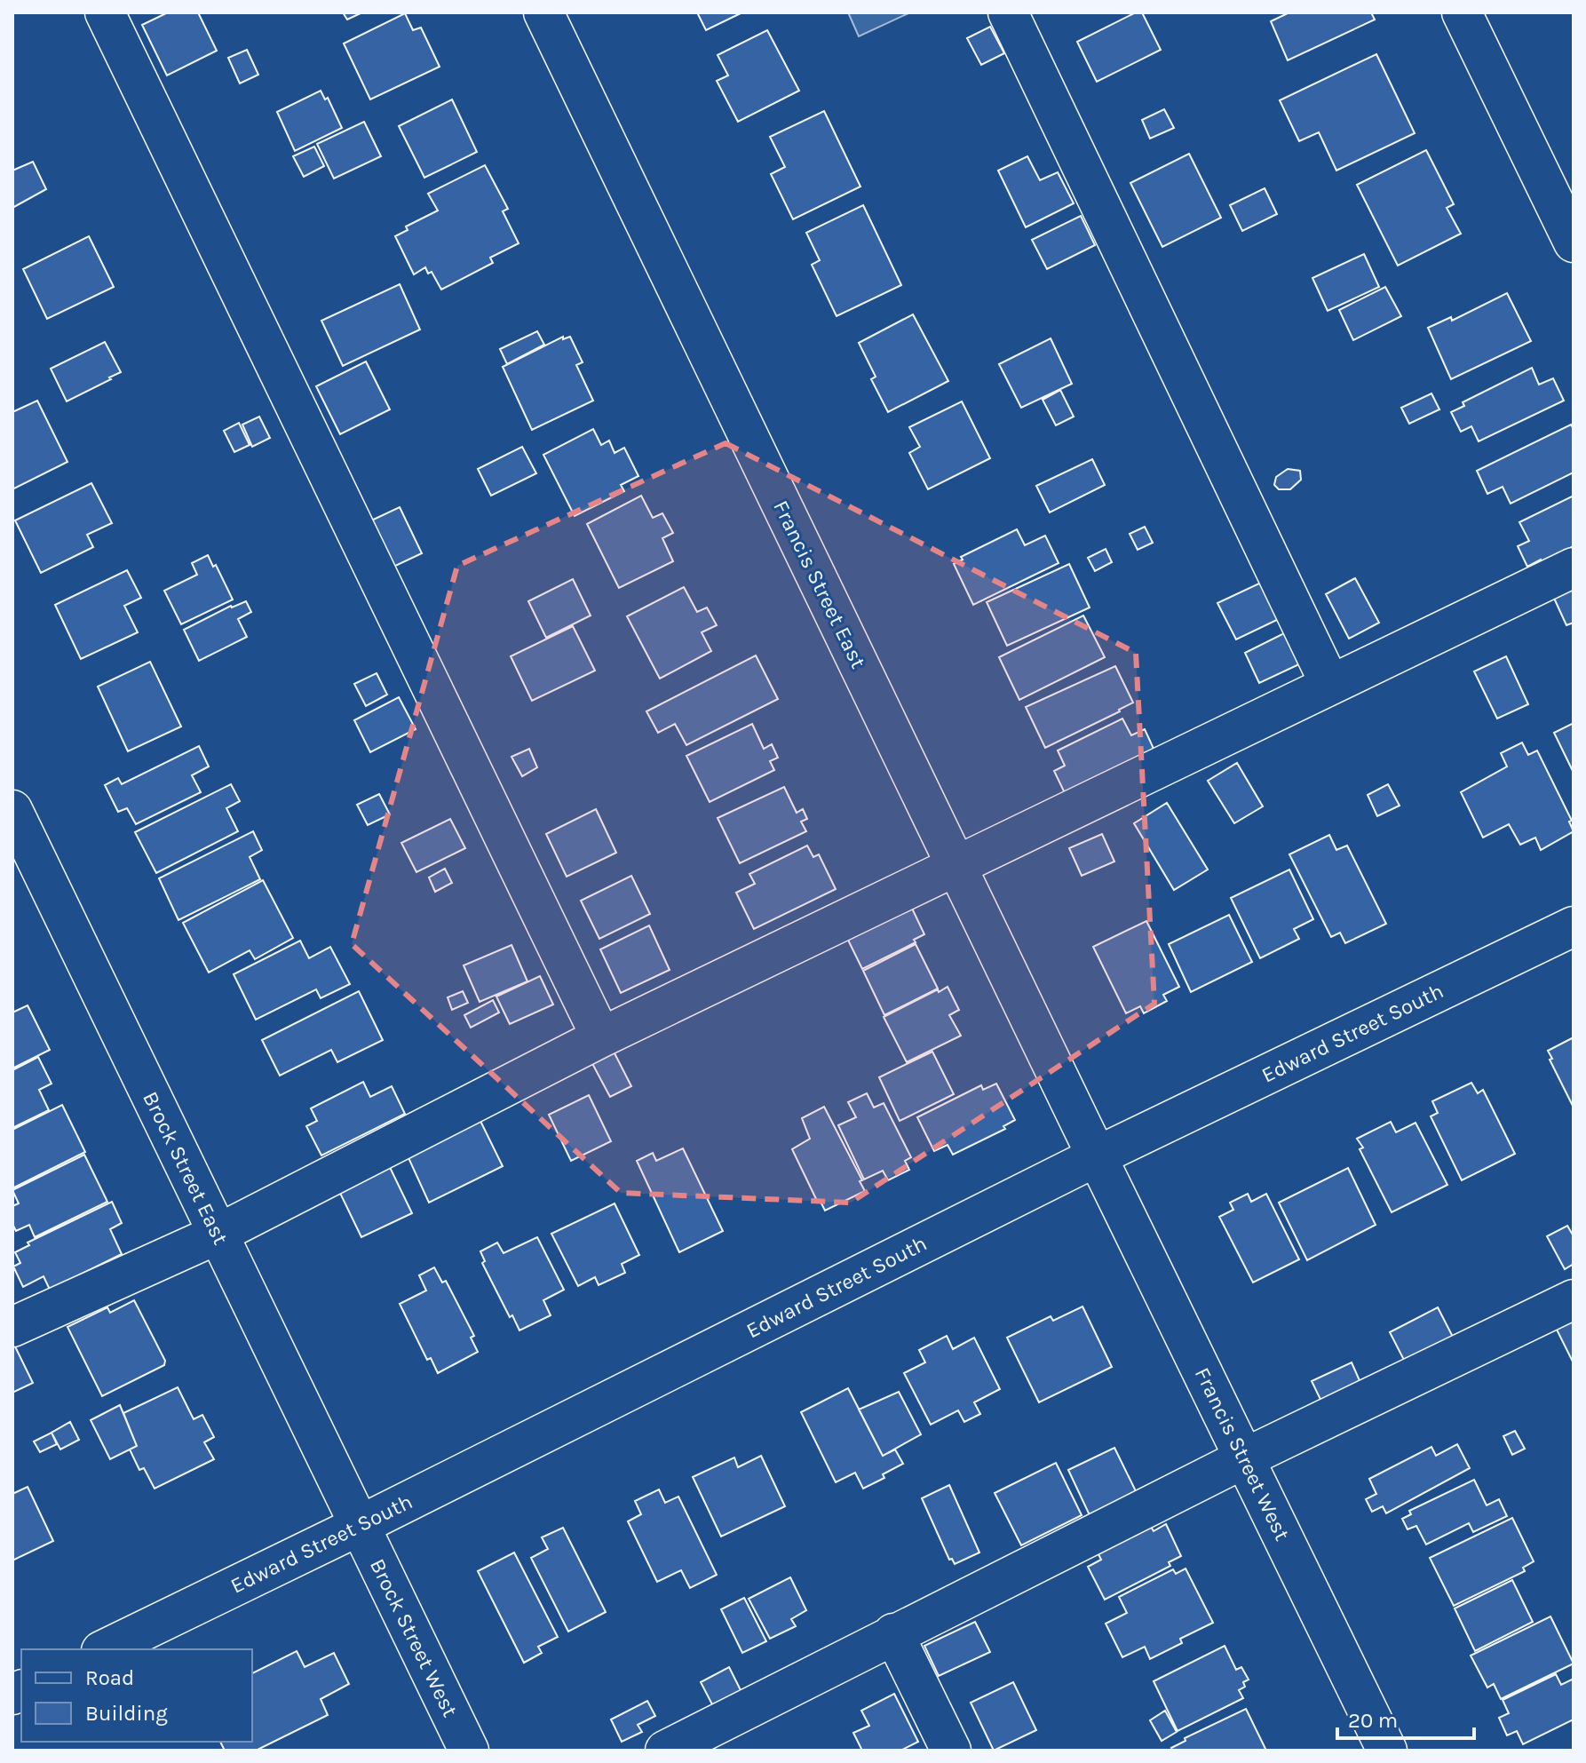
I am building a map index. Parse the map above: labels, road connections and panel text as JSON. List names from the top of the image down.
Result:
{
  "streets": {
    "street": [
      "Francis Street East",
      "Edward Street South",
      "Brock Street East",
      "Francis Street West",
      "Brock Street West"
    ]
  },
  "crossings": [
    ["Francis Street East", "Edward Street South"],
    ["Francis Street East", "Francis Street West"],
    ["Edward Street South", "Brock Street East"],
    ["Edward Street South", "Francis Street West"],
    ["Edward Street South", "Brock Street West"],
    ["Brock Street East", "Brock Street West"]
  ],
  "legend": ["Road", "Building"],
  "scale_bar": "20 m"
}
